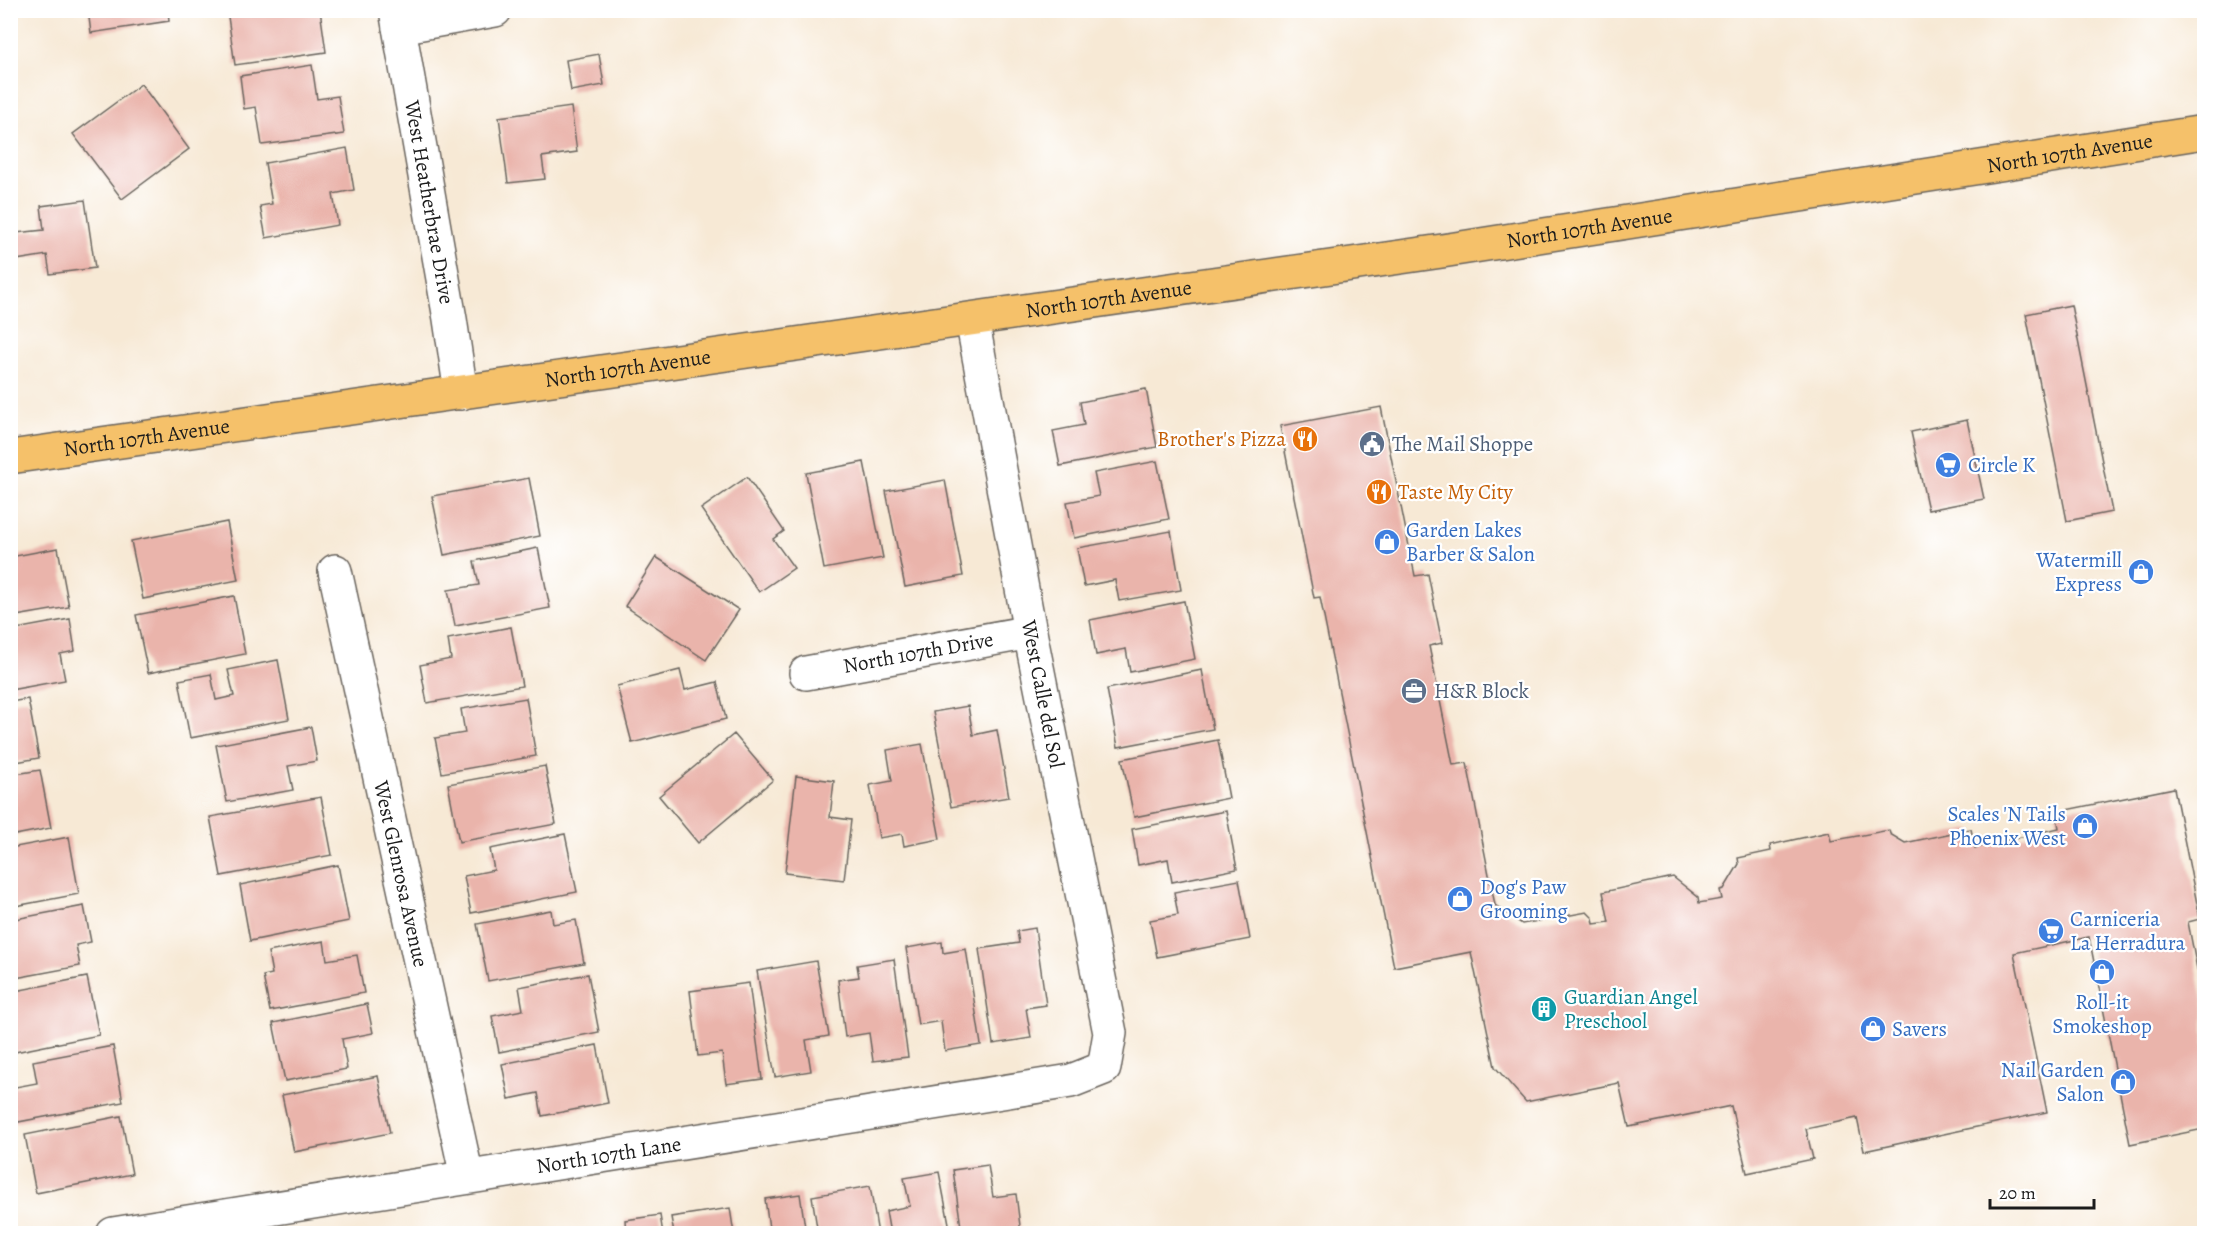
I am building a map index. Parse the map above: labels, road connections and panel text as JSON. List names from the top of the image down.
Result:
{
  "streets": {
    "main road": ["North 107th Avenue"],
    "street": [
      "West Heatherbrae Drive",
      "North 107th Drive",
      "West Calle del Sol",
      "West Glenrosa Avenue",
      "North 107th Lane"
    ]
  },
  "crossings": [
    ["North 107th Avenue", "West Heatherbrae Drive"],
    ["North 107th Avenue", "West Calle del Sol"],
    ["North 107th Drive", "West Calle del Sol"],
    ["West Calle del Sol", "North 107th Lane"],
    ["West Glenrosa Avenue", "North 107th Lane"]
  ],
  "places": {
    "restaurant": ["Brother's Pizza", "Taste My City"],
    "public building": ["The Mail Shoppe"],
    "supermarket": ["Circle K", "Carniceria La Herradura"],
    "shop": [
      "Garden Lakes Barber & Salon",
      "Watermill Express",
      "Scales 'N Tails Phoenix West",
      "Dog's Paw Grooming",
      "Roll-it Smokeshop",
      "Savers",
      "Nail Garden Salon"
    ],
    "office": ["H&R Block"],
    "building": ["Guardian Angel Preschool"]
  },
  "scale_bar": "20 m"
}
